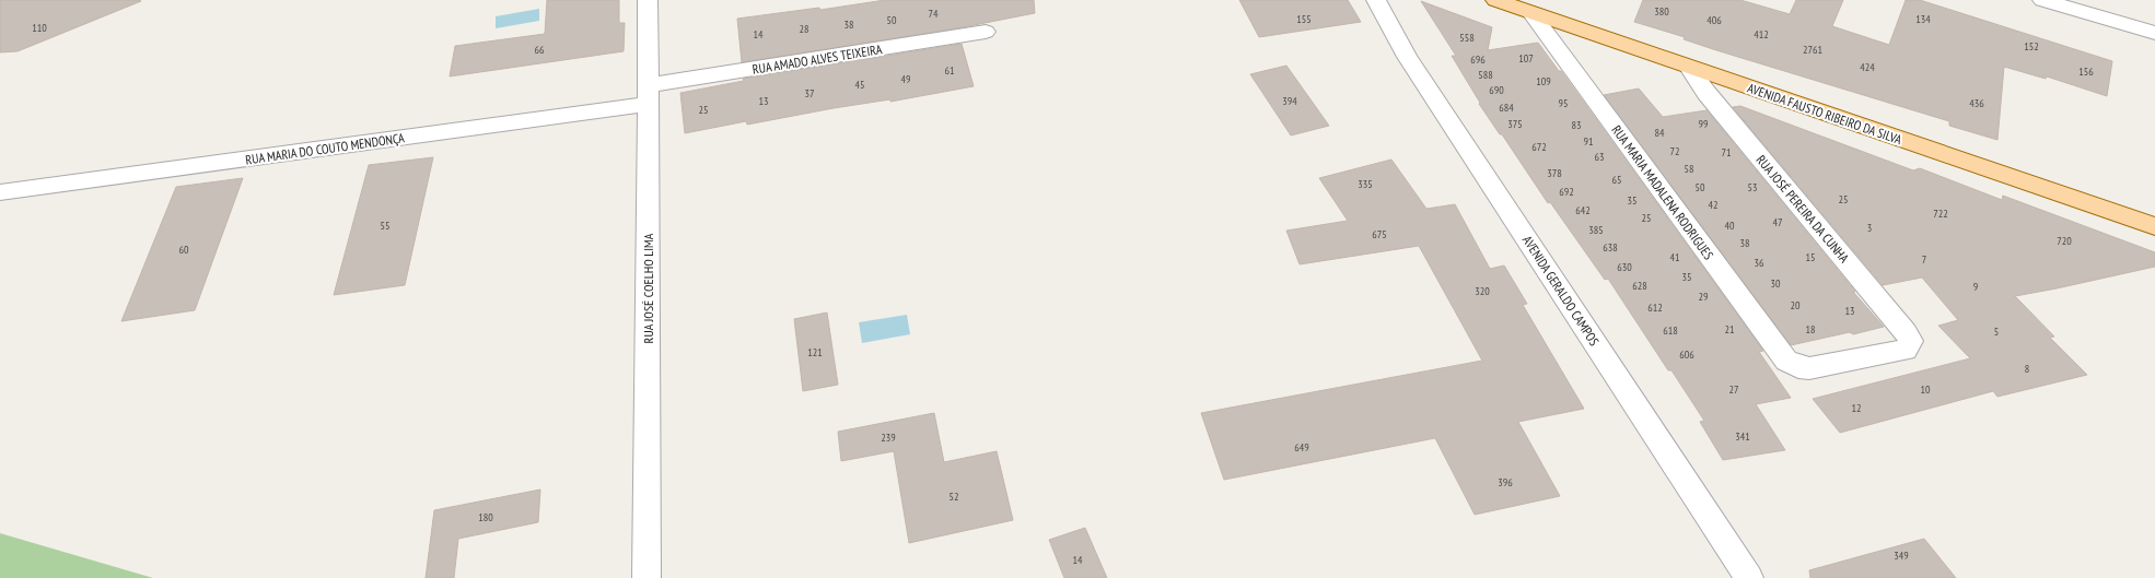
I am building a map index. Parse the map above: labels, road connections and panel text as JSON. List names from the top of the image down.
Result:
{
  "streets": {
    "main road": ["AVENIDA FAUSTO RIBEIRO DA SILVA"],
    "street": [
      "RUA AMADO ALVES TEIXEIRA",
      "RUA MARIA DO COUTO MENDONÇA",
      "RUA MARIA MADALENA RODRIGUES",
      "RUA JOSÉ PEREIRA DA CUNHA",
      "RUA JOSÉ COELHO LIMA",
      "AVENIDA GERALDO CAMPOS"
    ]
  },
  "crossings": [
    ["RUA AMADO ALVES TEIXEIRA", "RUA MARIA DO COUTO MENDONÇA"],
    ["RUA AMADO ALVES TEIXEIRA", "RUA JOSÉ COELHO LIMA"],
    ["AVENIDA FAUSTO RIBEIRO DA SILVA", "RUA MARIA MADALENA RODRIGUES"],
    ["AVENIDA FAUSTO RIBEIRO DA SILVA", "RUA JOSÉ PEREIRA DA CUNHA"],
    ["RUA MARIA DO COUTO MENDONÇA", "RUA JOSÉ COELHO LIMA"],
    ["RUA MARIA MADALENA RODRIGUES", "RUA JOSÉ PEREIRA DA CUNHA"]
  ],
  "house_numbers": [
    "380",
    "74",
    "155",
    "134",
    "50",
    "406",
    "38",
    "110",
    "28",
    "14",
    "412",
    "558",
    "152",
    "66",
    "2761",
    "107",
    "696",
    "424",
    "61",
    "156",
    "588",
    "49",
    "109",
    "45",
    "690",
    "37",
    "13",
    "394",
    "95",
    "436",
    "684",
    "25",
    "375",
    "99",
    "83",
    "84",
    "91",
    "672",
    "72",
    "71",
    "63",
    "58",
    "378",
    "65",
    "335",
    "50",
    "53",
    "692",
    "25",
    "35",
    "42",
    "642",
    "722",
    "25",
    "47",
    "55",
    "40",
    "3",
    "385",
    "675",
    "720",
    "38",
    "638",
    "60",
    "41",
    "15",
    "7",
    "36",
    "630",
    "35",
    "30",
    "628",
    "9",
    "320",
    "29",
    "20",
    "612",
    "13",
    "21",
    "18",
    "618",
    "5",
    "121",
    "606",
    "8",
    "27",
    "10",
    "12",
    "341",
    "239",
    "649",
    "396",
    "52",
    "180",
    "349",
    "14"
  ]
}
